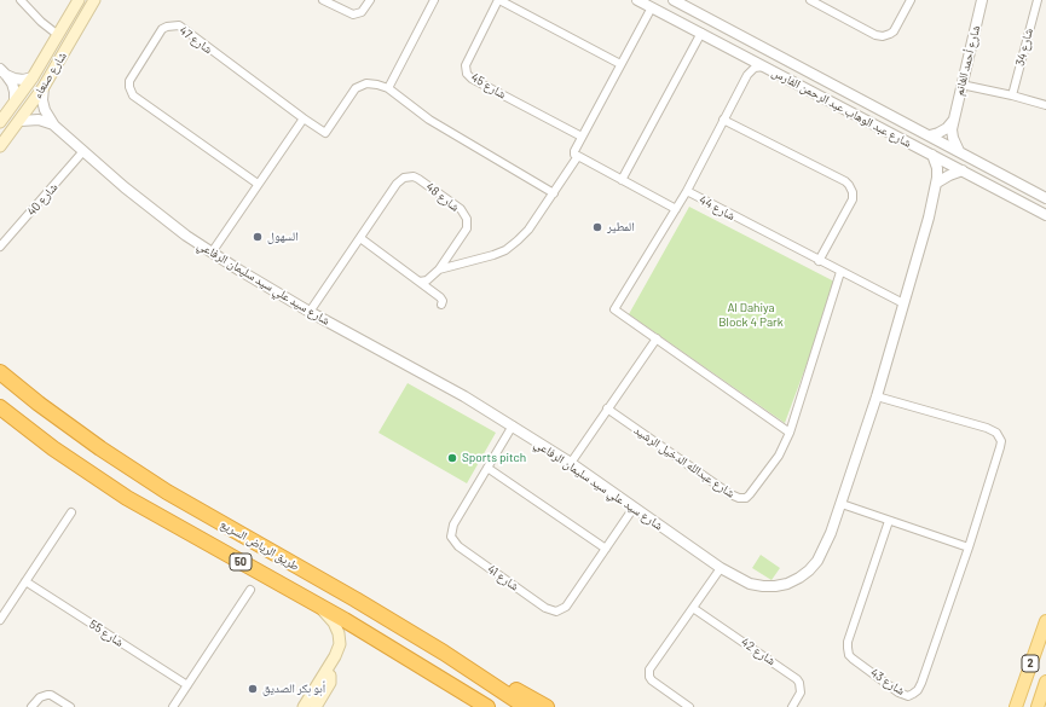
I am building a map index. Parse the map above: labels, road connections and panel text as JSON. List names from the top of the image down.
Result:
{
  "streets": {
    "highway": ["طريق الرياض السريع", "50"],
    "main road": ["شارع صنعاء", "2"],
    "street": [
      "شارع 47",
      "شارع 34",
      "شارع أحمد الغانم",
      "شارع 45",
      "شارع عبد الوهاب عبد الرحمن الفارس",
      "شارع 48",
      "شارع 40",
      "شارع 44",
      "شارع سيد علي سيد سليمان الرفاعي",
      "شارع عبدالله الدخيل الرشيد",
      "شارع 41",
      "شارع 55",
      "شارع 42",
      "شارع 43"
    ]
  },
  "crossings": [
    ["شارع أحمد الغانم", "شارع عبد الوهاب عبد الرحمن الفارس"],
    ["شارع صنعاء", "شارع سيد علي سيد سليمان الرفاعي"],
    ["شارع عبد الوهاب عبد الرحمن الفارس", "شارع سيد علي سيد سليمان الرفاعي"],
    ["شارع 48", "شارع سيد علي سيد سليمان الرفاعي"],
    ["شارع 40", "شارع سيد علي سيد سليمان الرفاعي"],
    ["شارع 44", "شارع سيد علي سيد سليمان الرفاعي"],
    ["شارع 44", "شارع عبدالله الدخيل الرشيد"],
    ["شارع سيد علي سيد سليمان الرفاعي", "شارع 41"],
    ["شارع سيد علي سيد سليمان الرفاعي", "شارع 43"]
  ],
  "parks": ["Al Dahiya Block 4 Park"],
  "places": [
    "المطير",
    "السهول",
    "Sports pitch",
    "أبو بكر الصديق"
  ]
}
